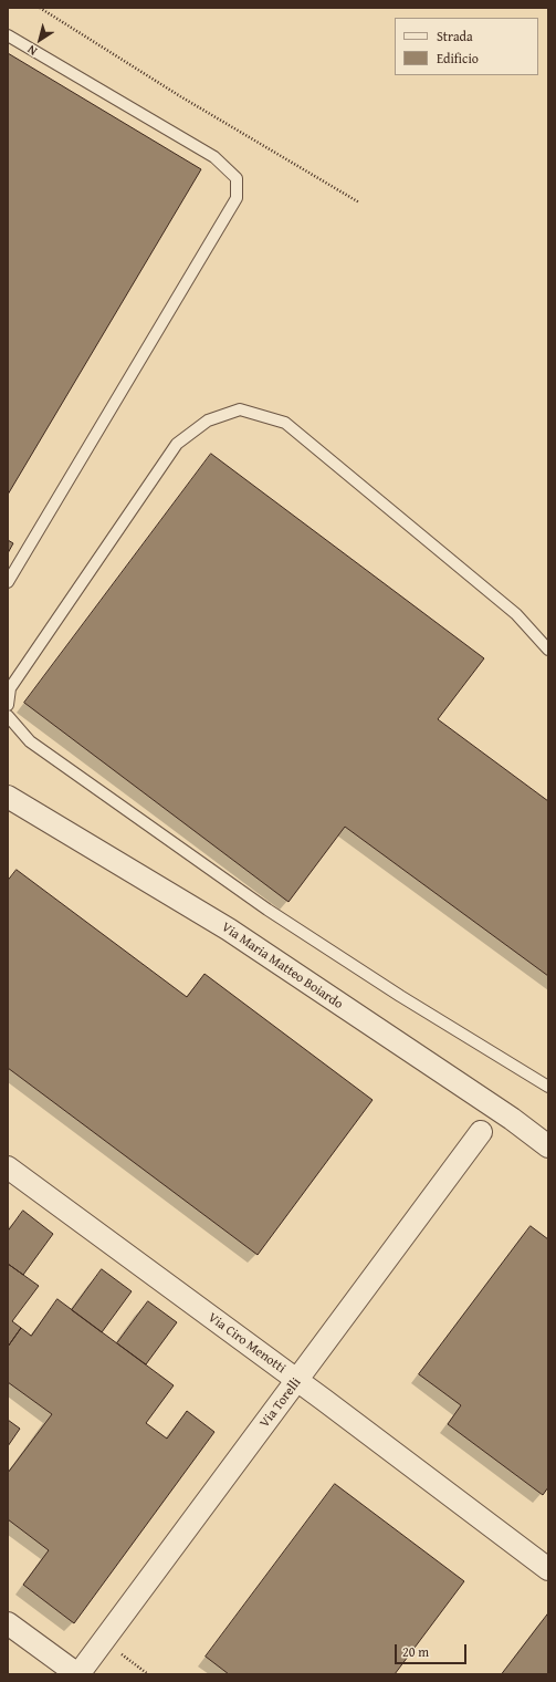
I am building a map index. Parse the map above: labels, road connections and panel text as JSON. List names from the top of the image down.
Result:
{
  "streets": {
    "street": ["Via Maria Matteo Boiardo", "Via Ciro Menotti", "Via Torelli"]
  },
  "crossings": [
    ["Via Ciro Menotti", "Via Torelli"]
  ],
  "legend": ["Strada", "Edificio"],
  "scale_bar": "20 m",
  "north": "bottom left"
}
